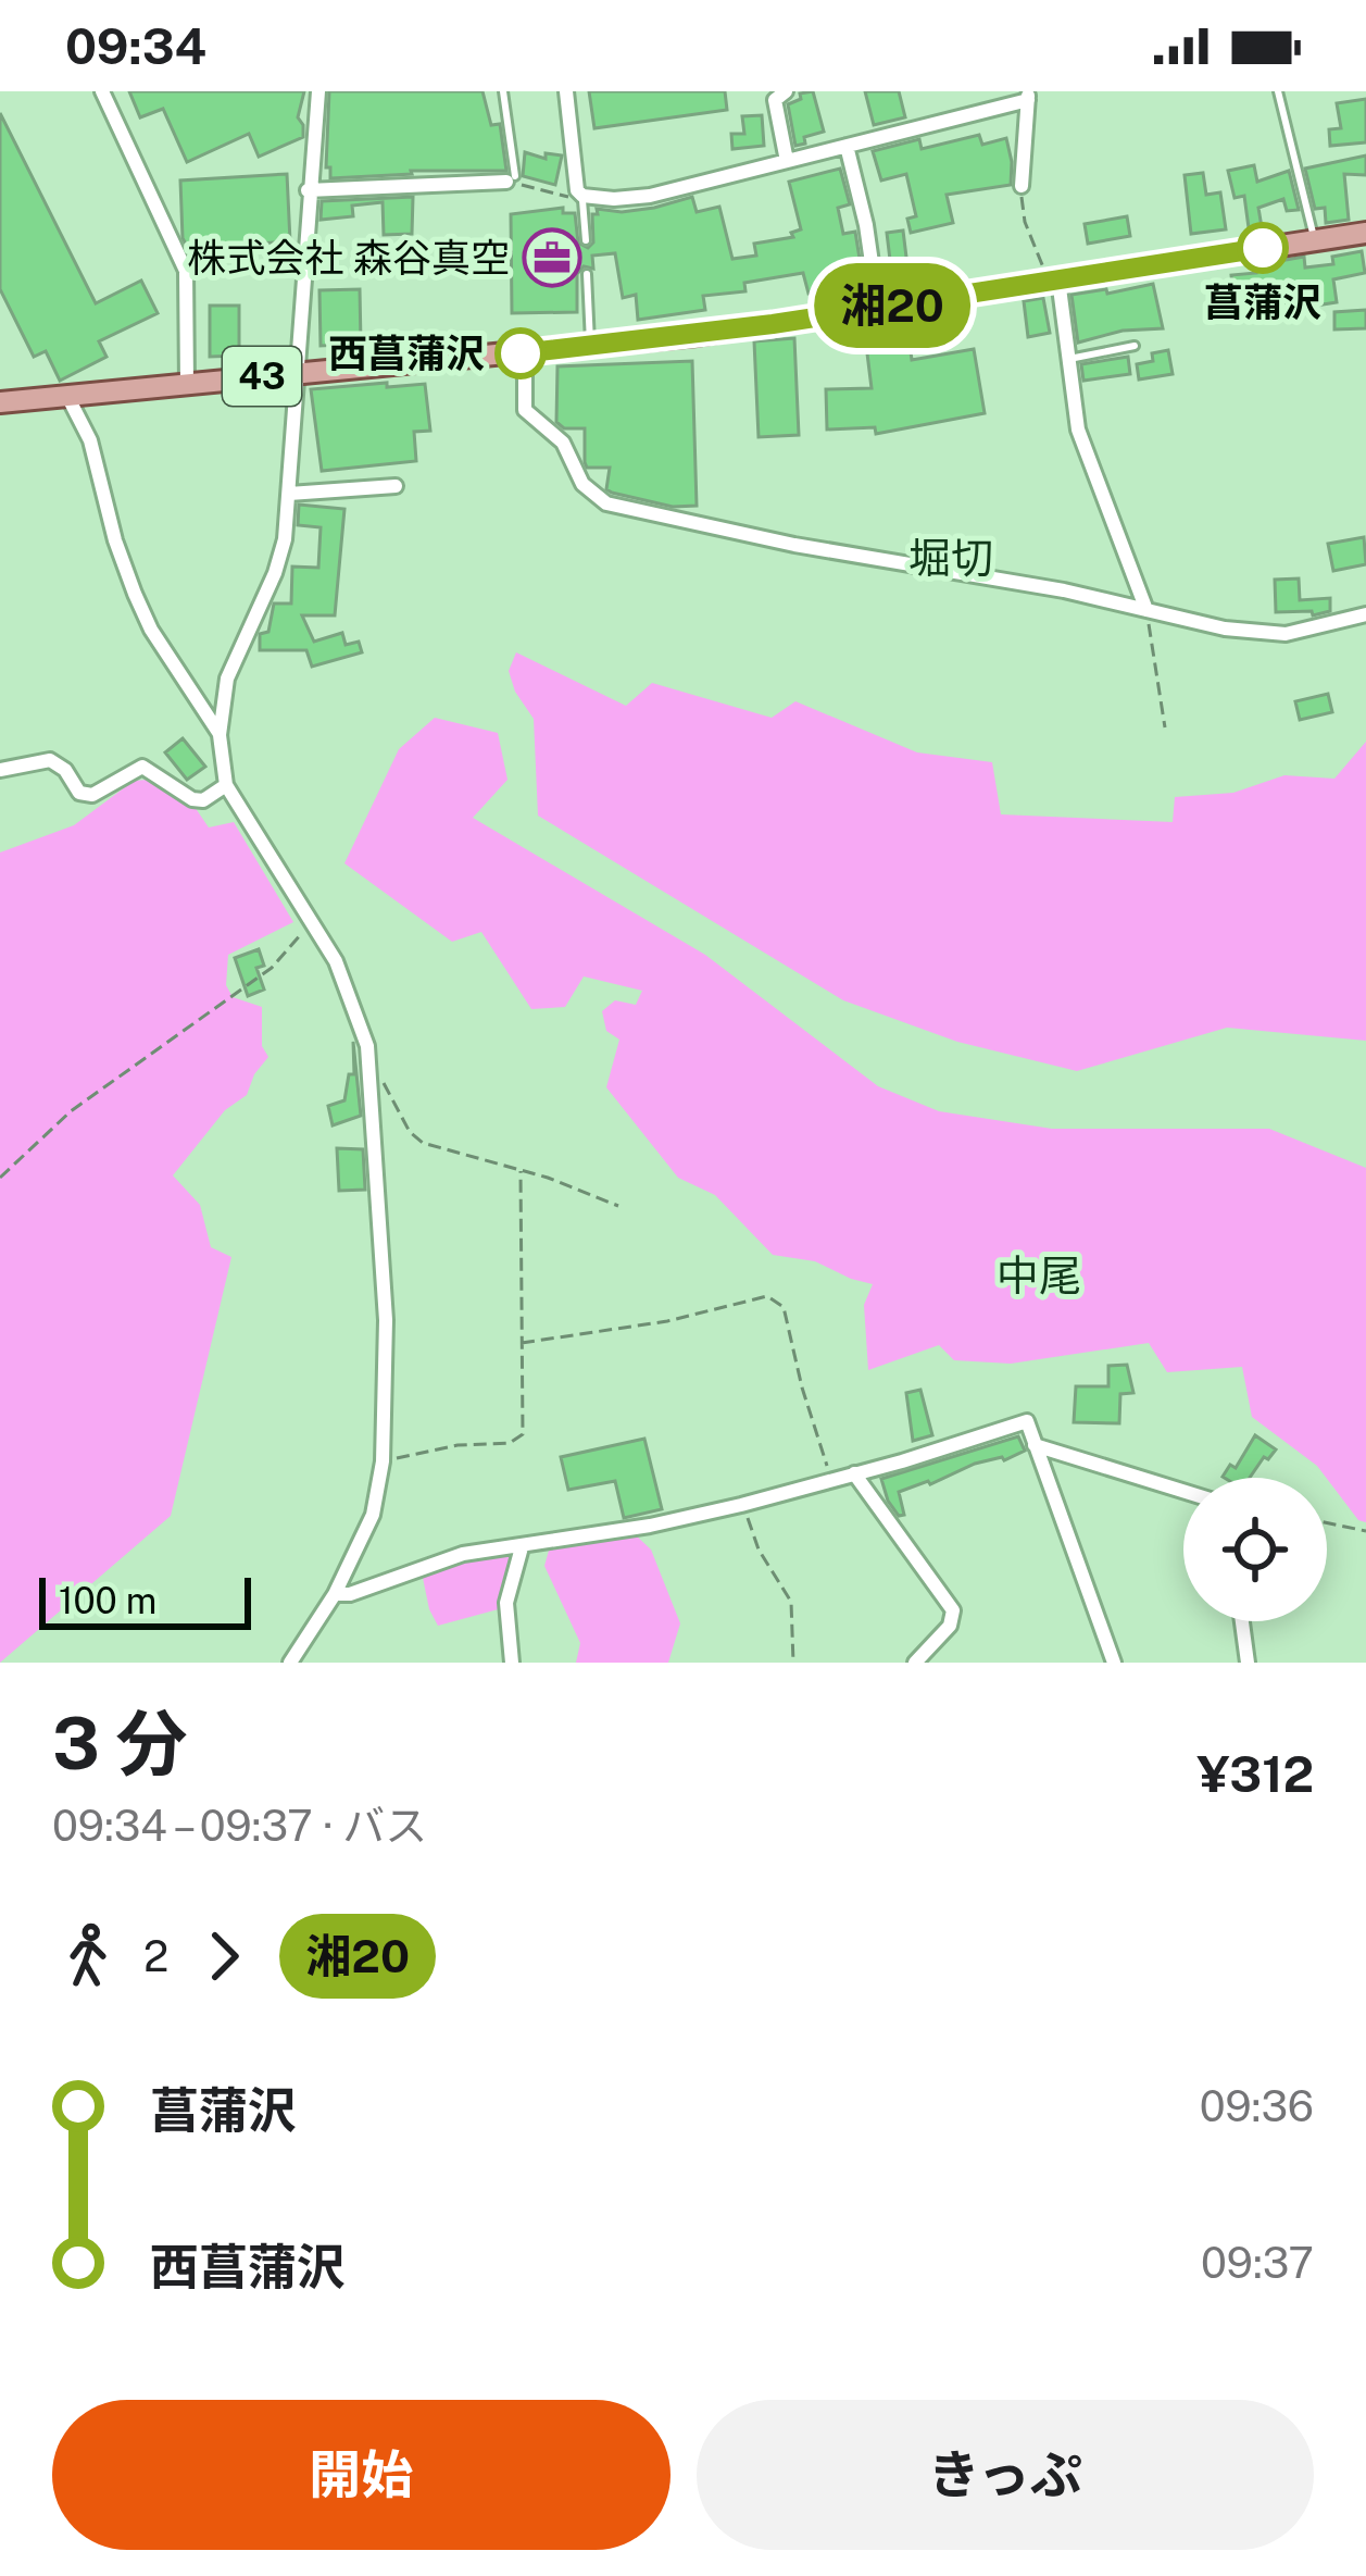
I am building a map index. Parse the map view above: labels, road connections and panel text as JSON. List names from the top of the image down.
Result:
{
  "streets": {
    "main road": ["43"]
  },
  "districts": ["堀切", "中尾"],
  "places": {
    "other": ["菖蒲沢", "西菖蒲沢"],
    "office": ["株式会社 森谷真空"]
  },
  "lines": ["bus line 湘20"],
  "scale_bar": "100 m",
  "page": {
    "status": "09:34",
    "on_map": "湘20",
    "scale": "100 m",
    "heading": ["3 分", "09:34 – 09:37 · バス", "¥312"],
    "legs": ["2", "湘20"],
    "list": [
      {
        "name": "菖蒲沢",
        "value": "09:36"
      },
      {
        "name": "西菖蒲沢",
        "value": "09:37"
      }
    ],
    "buttons": ["開始", "きっぷ"]
  }
}
